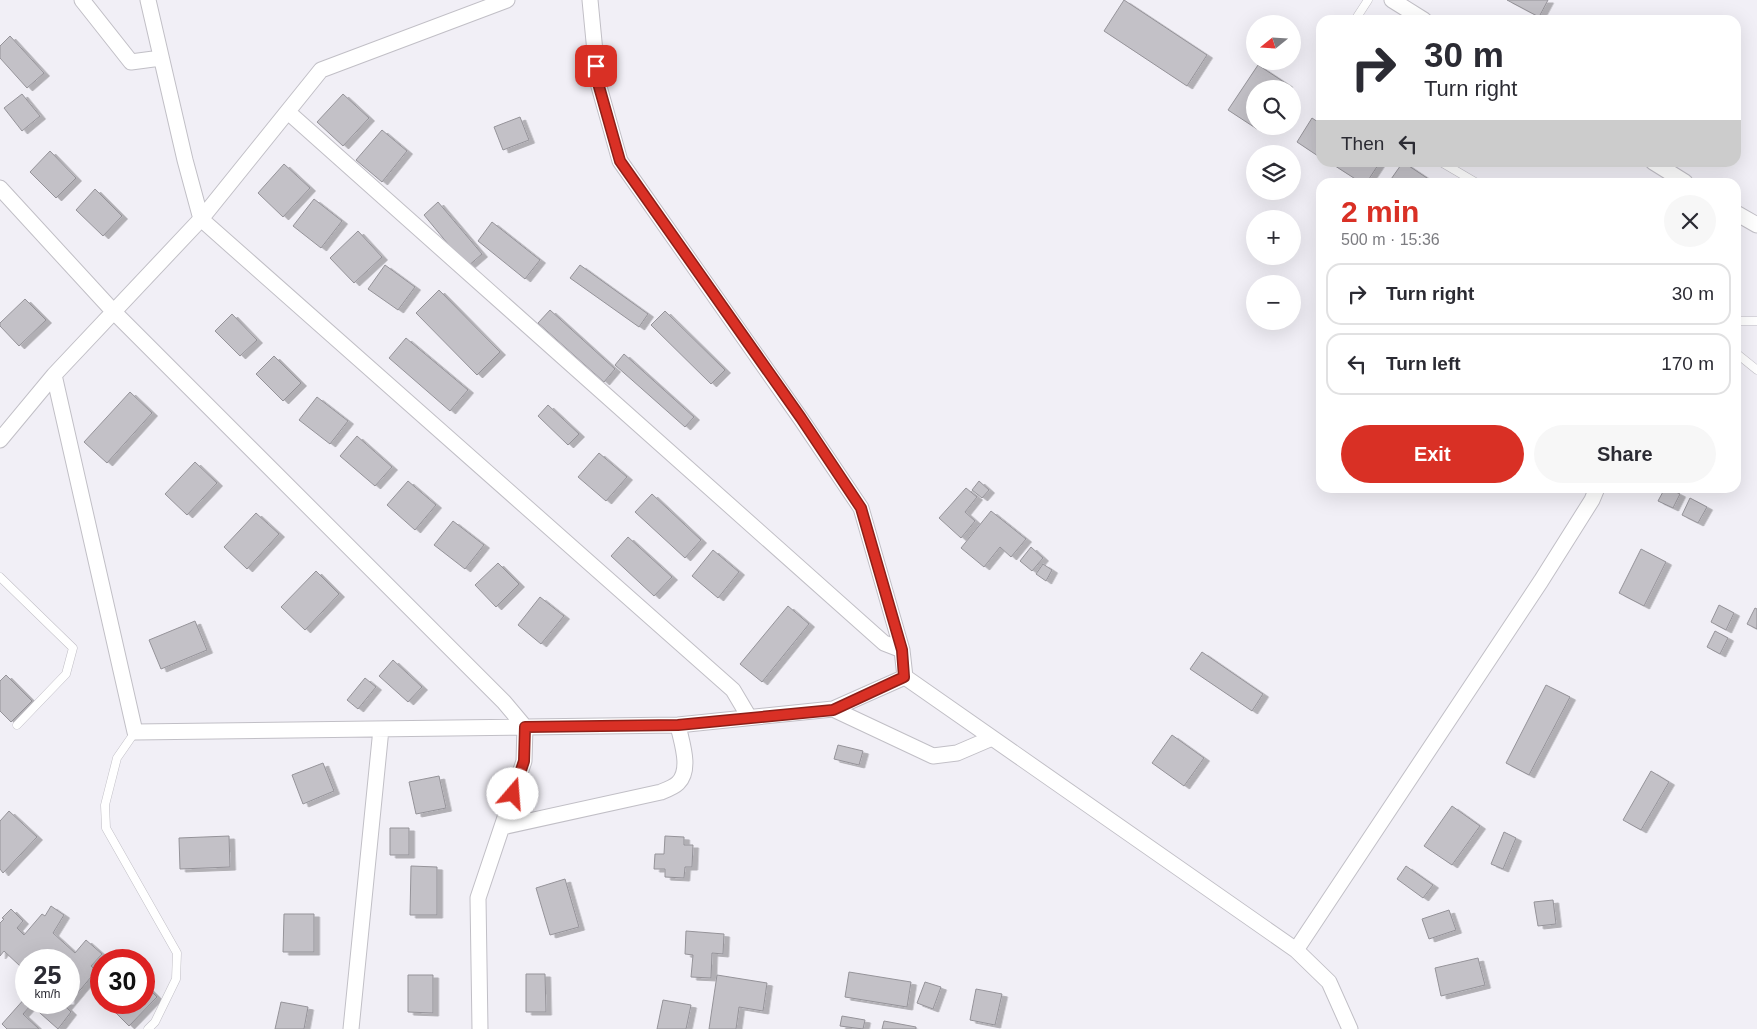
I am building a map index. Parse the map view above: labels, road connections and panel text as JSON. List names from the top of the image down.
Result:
{
  "north": "left",
  "page": {
    "map_buttons": ["+", "−"],
    "turn": ["30 m", "Turn right"],
    "then": "Then",
    "heading": ["2 min", "500 m · 15:36"],
    "list": [
      {
        "name": "Turn right",
        "value": "30 m"
      },
      {
        "name": "Turn left",
        "value": "170 m"
      }
    ],
    "buttons": ["Exit", "Share"],
    "speed": "25 km/h",
    "limit": "30"
  }
}
